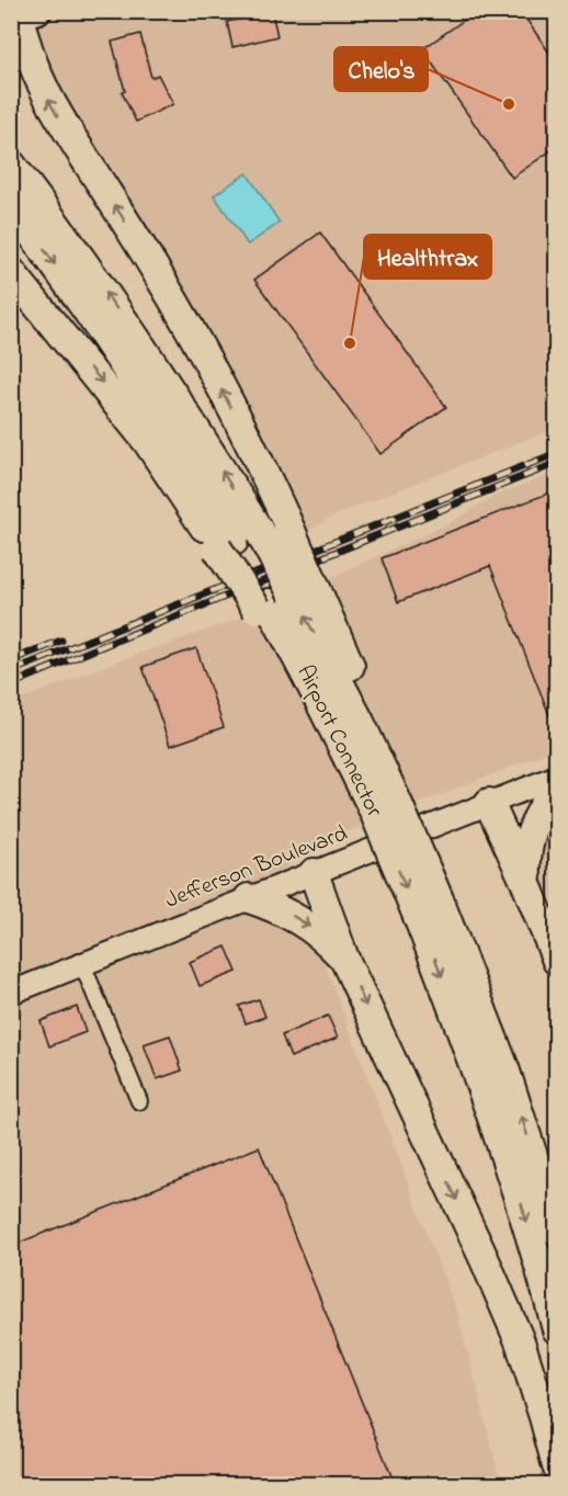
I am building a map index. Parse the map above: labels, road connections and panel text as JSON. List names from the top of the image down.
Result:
{
  "streets": {
    "highway": ["Airport Connector"],
    "main road": ["Jefferson Boulevard"]
  },
  "places": ["Chelo's", "Healthtrax"]
}
